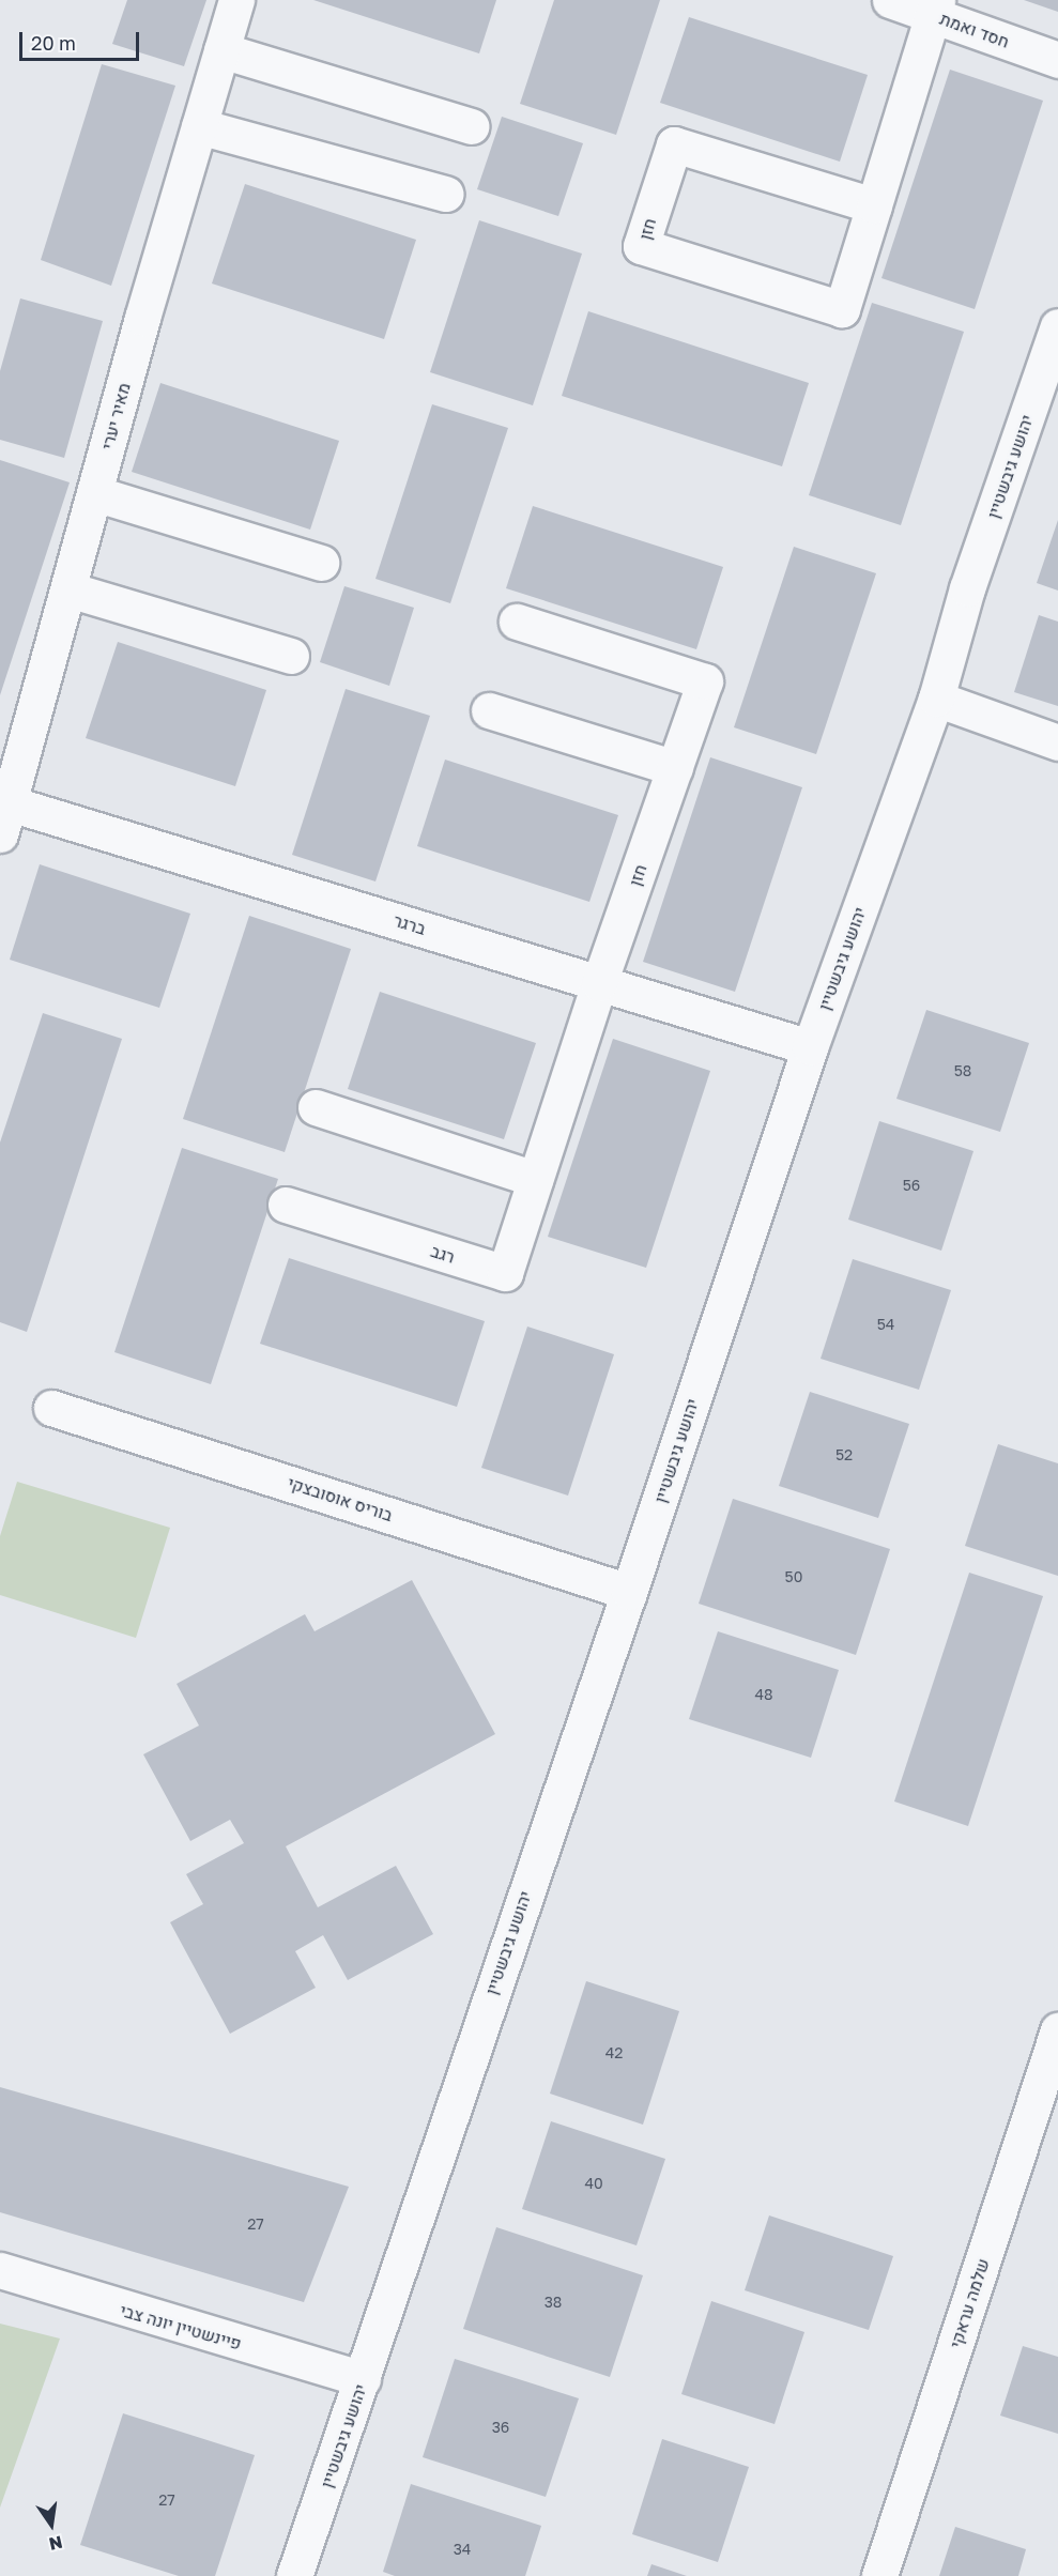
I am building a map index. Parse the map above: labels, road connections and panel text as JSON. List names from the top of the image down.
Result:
{
  "streets": {
    "street": [
      "חסד ואמת",
      "חזן",
      "מאיר יערי",
      "יהושע גיבשטיין",
      "ברגר",
      "רגב",
      "בוריס אוסובצקי",
      "שלמה עראקי",
      "פיינשטיין יונה צבי"
    ]
  },
  "crossings": [
    ["חסד ואמת", "חזן"],
    ["חזן", "ברגר"],
    ["חזן", "רגב"],
    ["מאיר יערי", "ברגר"],
    ["יהושע גיבשטיין", "ברגר"],
    ["יהושע גיבשטיין", "בוריס אוסובצקי"],
    ["יהושע גיבשטיין", "פיינשטיין יונה צבי"],
    ["ברגר", "רגב"]
  ],
  "house_numbers": [
    "58",
    "56",
    "54",
    "52",
    "50",
    "48",
    "42",
    "40",
    "27",
    "38",
    "36",
    "27",
    "34"
  ],
  "scale_bar": "20 m",
  "north": "bottom"
}
